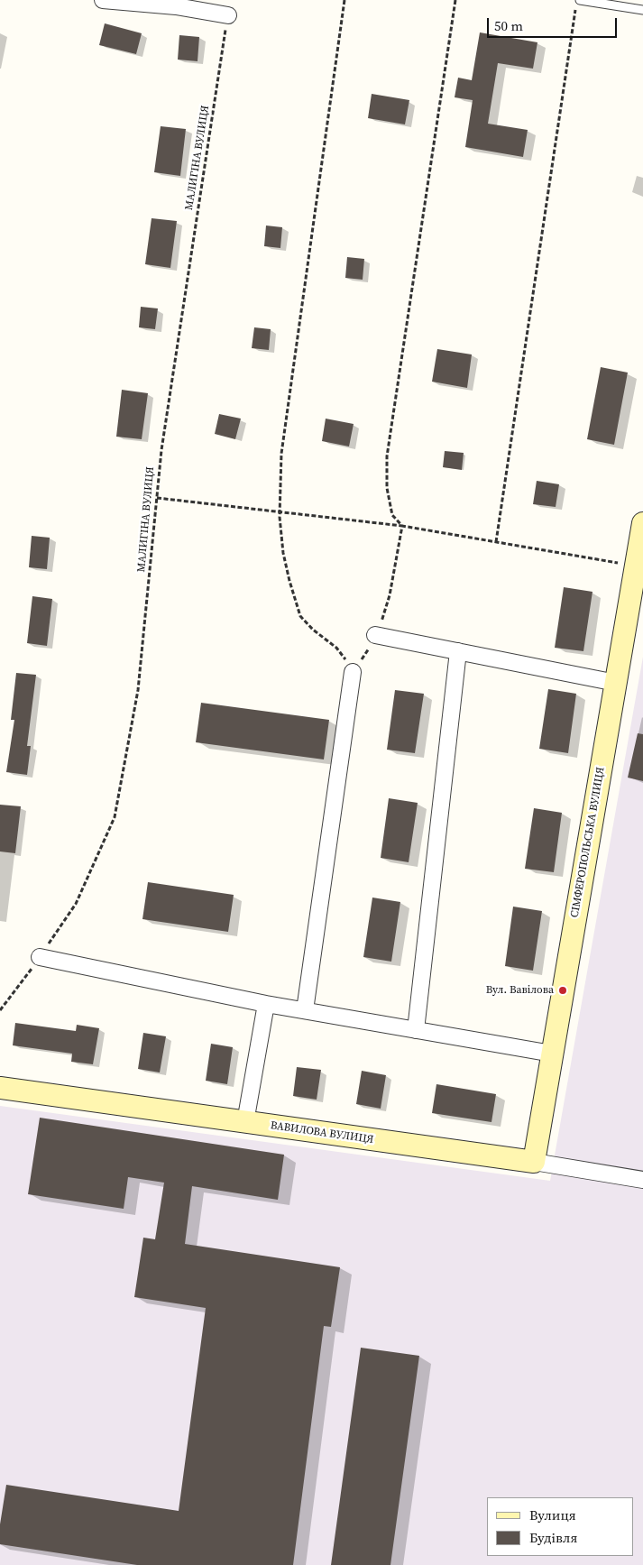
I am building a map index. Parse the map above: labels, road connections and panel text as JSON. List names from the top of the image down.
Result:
{
  "streets": {
    "street": ["СІМФЕРОПОЛЬСЬКА ВУЛИЦЯ", "ВАВИЛОВА ВУЛИЦЯ"],
    "path": ["МАЛИГІНА ВУЛИЦЯ"]
  },
  "crossings": [
    ["СІМФЕРОПОЛЬСЬКА ВУЛИЦЯ", "ВАВИЛОВА ВУЛИЦЯ"]
  ],
  "places": ["Вул. Вавілова"],
  "legend": ["Вулиця", "Будівля"],
  "scale_bar": "50 m"
}
